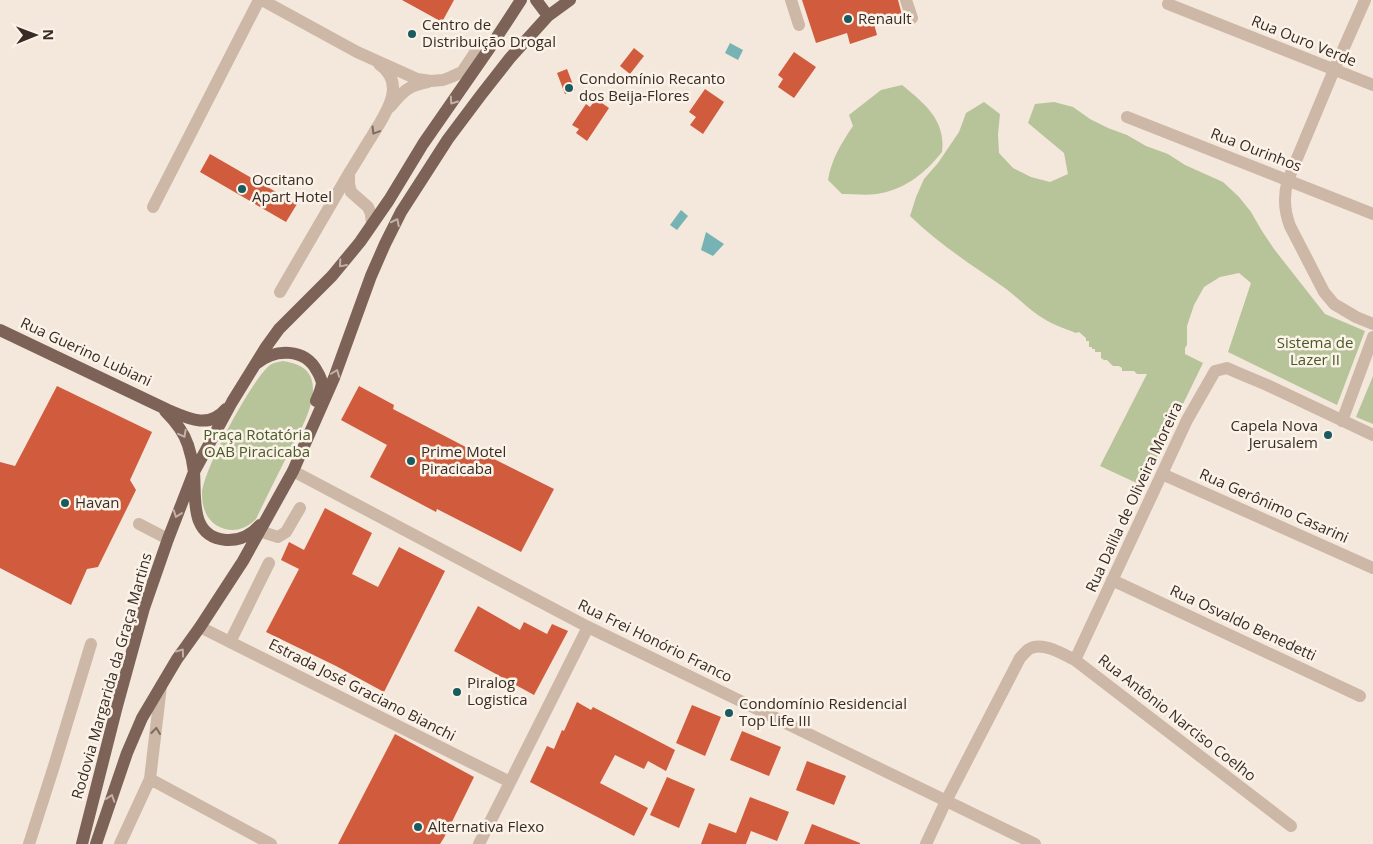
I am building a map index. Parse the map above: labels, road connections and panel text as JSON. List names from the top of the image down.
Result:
{
  "streets": {
    "main road": ["Rua Guerino Lubiani", "Rodovia Margarida da Graça Martins"],
    "street": [
      "Rua Ouro Verde",
      "Rua Ourinhos",
      "Rua Dalila de Oliveira Moreira",
      "Rua Gerônimo Casarini",
      "Rua Osvaldo Benedetti",
      "Rua Frei Honório Franco",
      "Estrada José Graciano Bianchi",
      "Rua Antônio Narciso Coelho"
    ]
  },
  "crossings": [
    ["Rua Guerino Lubiani", "Rodovia Margarida da Graça Martins"],
    ["Rua Dalila de Oliveira Moreira", "Rua Gerônimo Casarini"],
    ["Rua Dalila de Oliveira Moreira", "Rua Osvaldo Benedetti"],
    ["Rua Dalila de Oliveira Moreira", "Rua Antônio Narciso Coelho"],
    ["Rua Frei Honório Franco", "Rua Antônio Narciso Coelho"]
  ],
  "parks": ["Sistema de Lazer II", "Praça Rotatória OAB Piracicaba"],
  "places": [
    "Renault",
    "Centro de Distribuição Drogal",
    "Condomínio Recanto dos Beija-Flores",
    "Occitano Apart Hotel",
    "Capela Nova Jerusalem",
    "Prime Motel Piracicaba",
    "Havan",
    "Piralog Logistica",
    "Condomínio Residencial Top Life III",
    "Alternativa Flexo"
  ],
  "north": "right"
}
